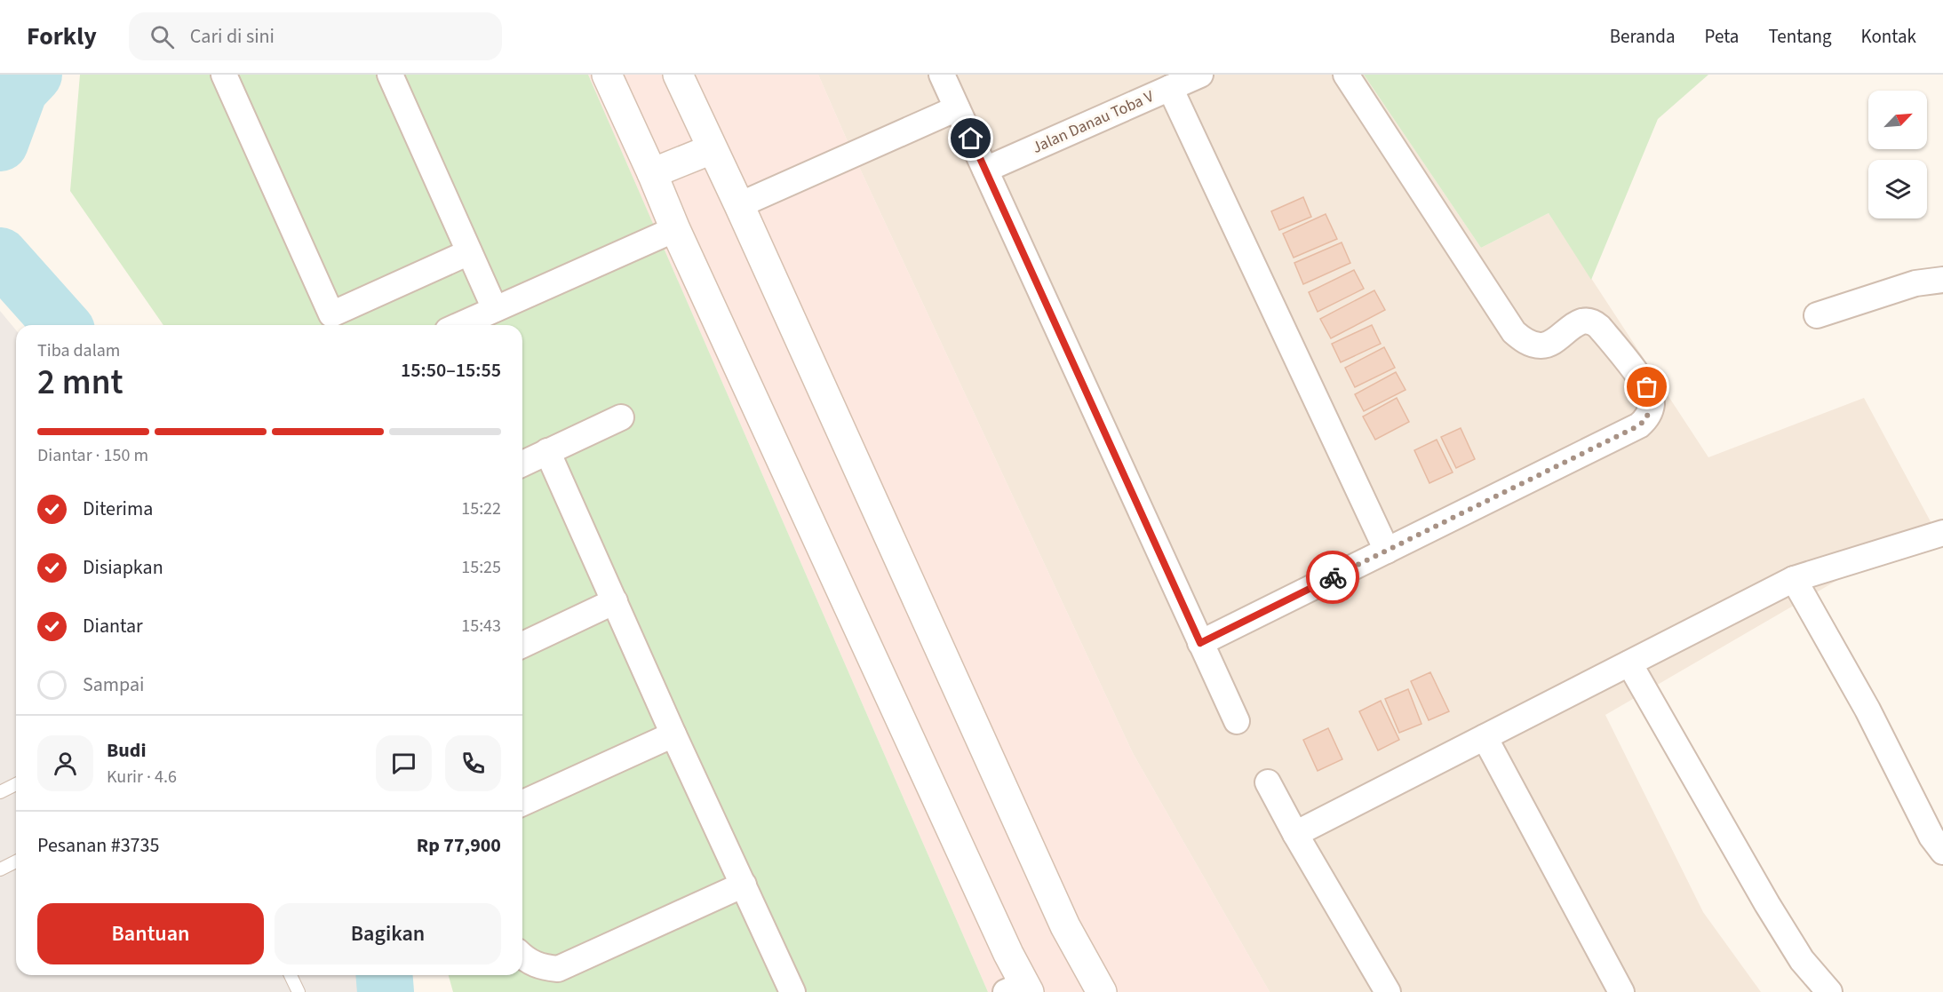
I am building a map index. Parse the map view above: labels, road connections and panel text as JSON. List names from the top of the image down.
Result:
{
  "streets": {
    "street": ["Jalan Danau Toba V"]
  },
  "north": "top right",
  "page": {
    "header": "Forkly",
    "search": "Cari di sini",
    "nav": [
      "Beranda",
      "Peta",
      "Tentang",
      "Kontak"
    ],
    "heading": ["2 mnt", "Tiba dalam", "15:50–15:55"],
    "panel": [
      "Budi",
      "Kurir · 4.6",
      "Pesanan #3735",
      "Rp 77,900"
    ],
    "bar": "Diantar · 150 m",
    "list": [
      ["Diterima", "15:22"],
      ["Disiapkan", "15:25"],
      ["Diantar", "15:43"],
      "Sampai"
    ],
    "buttons": ["Bantuan", "Bagikan"]
  }
}
